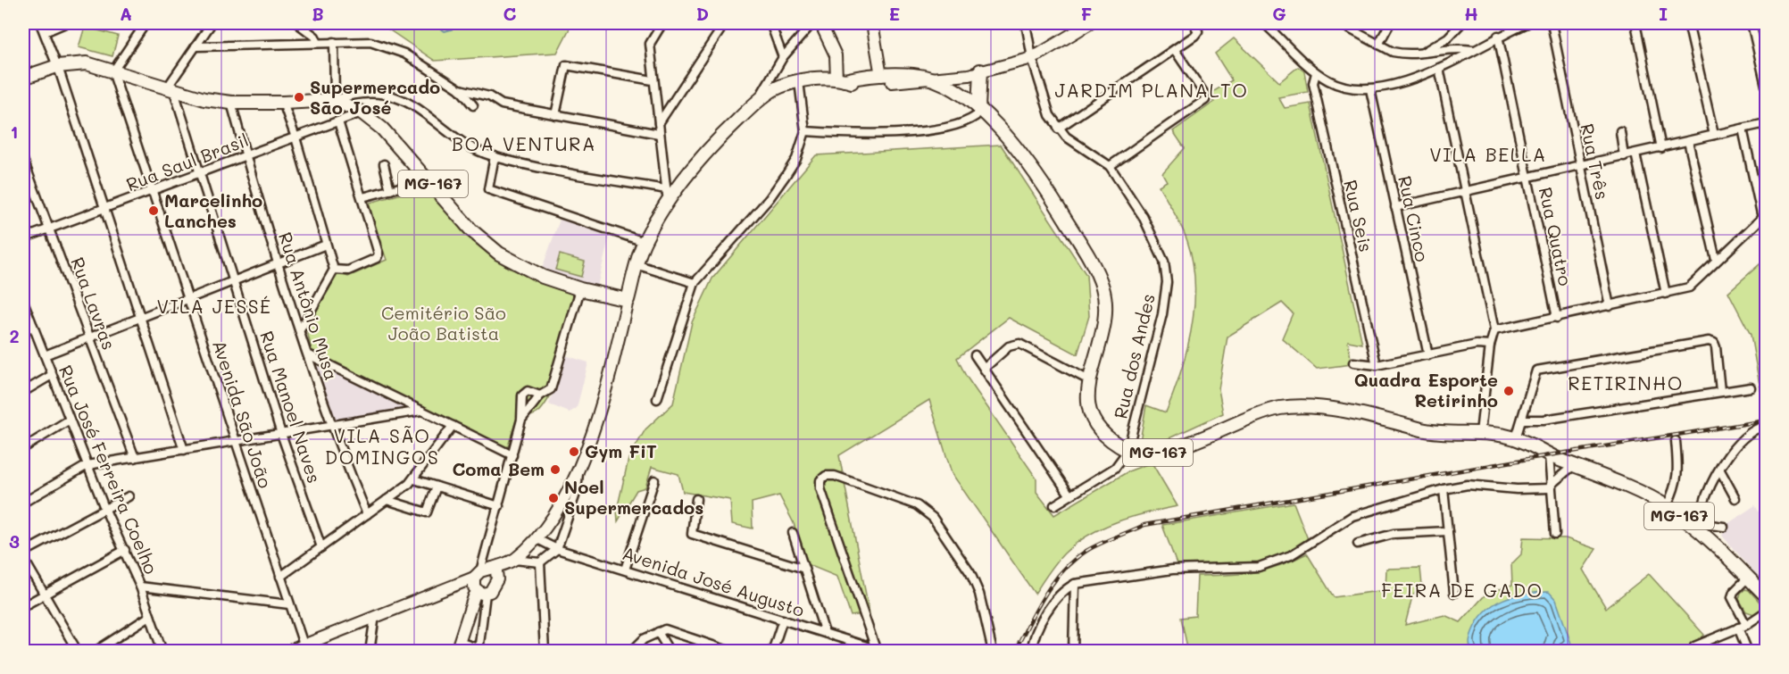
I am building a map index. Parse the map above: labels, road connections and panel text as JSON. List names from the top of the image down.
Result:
{
  "streets": {
    "main road": ["MG-167"],
    "street": [
      "Rua Três",
      "Rua Saul Brasil",
      "Rua Seis",
      "Rua Cinco",
      "Rua Quatro",
      "Rua Lavras",
      "Rua Antônio Musa",
      "Rua dos Andes",
      "Rua Manoel Naves",
      "Avenida São João",
      "Rua José Ferreira Coelho",
      "Avenida José Augusto"
    ]
  },
  "crossings": [
    ["Rua Saul Brasil", "MG-167"],
    ["Rua Saul Brasil", "Rua Lavras"],
    ["Rua Saul Brasil", "Rua Antônio Musa"],
    ["Rua Saul Brasil", "Rua Manoel Naves"],
    ["Rua Saul Brasil", "Avenida São João"],
    ["MG-167", "Rua Antônio Musa"],
    ["MG-167", "Rua dos Andes"],
    ["MG-167", "Rua Manoel Naves"],
    ["MG-167", "Avenida São João"]
  ],
  "districts": [
    "JARDIM PLANALTO",
    "BOA VENTURA",
    "VILA BELLA",
    "VILA JESSÉ",
    "RETIRINHO",
    "VILA SÃO DOMINGOS",
    "FEIRA DE GADO"
  ],
  "parks": ["Cemitério São João Batista"],
  "places": [
    "Supermercado São José",
    "Marcelinho Lanches",
    "Quadra Esporte Retirinho",
    "Gym FiT",
    "Coma Bem",
    "Noel Supermercados"
  ],
  "grid": {
    "columns": [
      "A",
      "B",
      "C",
      "D",
      "E",
      "F",
      "G",
      "H",
      "I"
    ],
    "rows": ["1", "2", "3"]
  }
}
